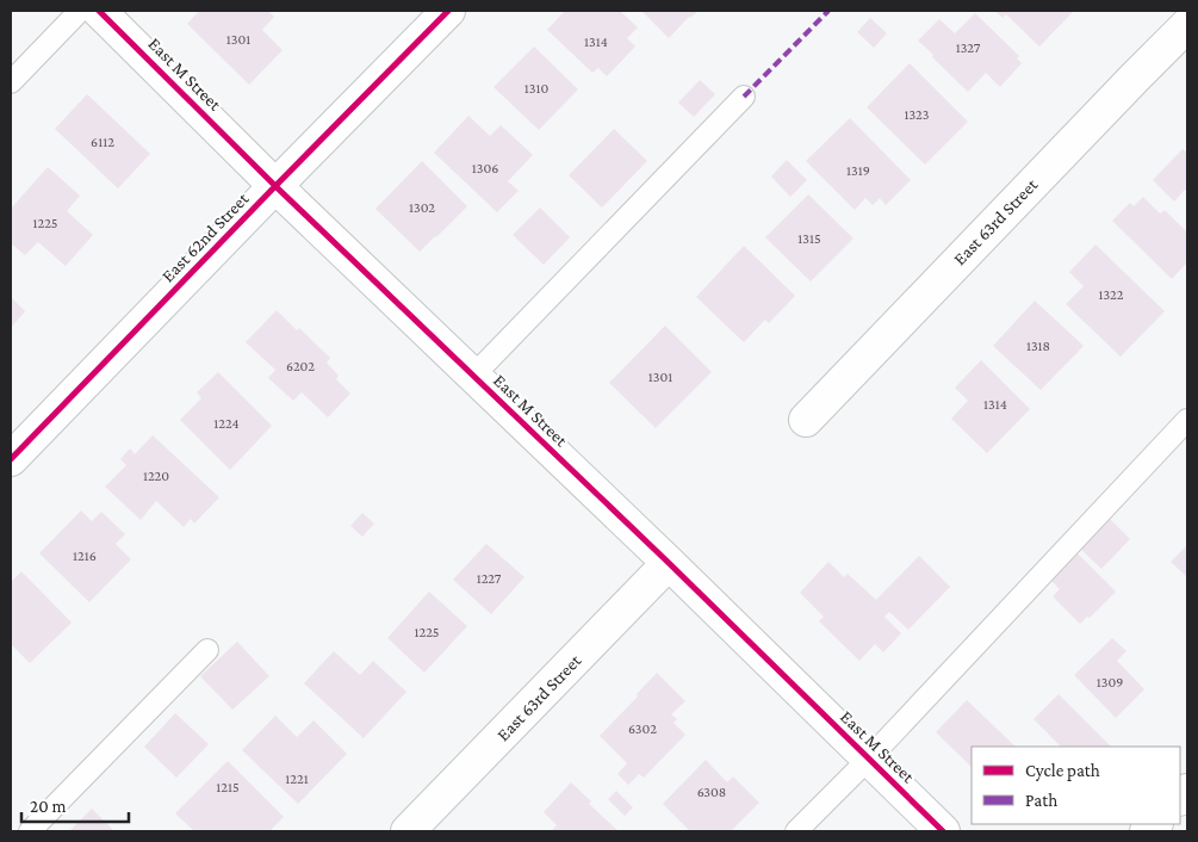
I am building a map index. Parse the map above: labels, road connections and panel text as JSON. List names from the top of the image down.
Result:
{
  "streets": {
    "street": ["East M Street", "East 63rd Street", "East 62nd Street"]
  },
  "crossings": [
    ["East M Street", "East 63rd Street"],
    ["East M Street", "East 62nd Street"]
  ],
  "house_numbers": [
    "1301",
    "1314",
    "1327",
    "1310",
    "1323",
    "6112",
    "1306",
    "1319",
    "1302",
    "1225",
    "1315",
    "1322",
    "1318",
    "6202",
    "1301",
    "1314",
    "1224",
    "1220",
    "1216",
    "1227",
    "1225",
    "1309",
    "6302",
    "1221",
    "1215",
    "6308"
  ],
  "legend": ["Cycle path", "Path"],
  "scale_bar": "20 m"
}
